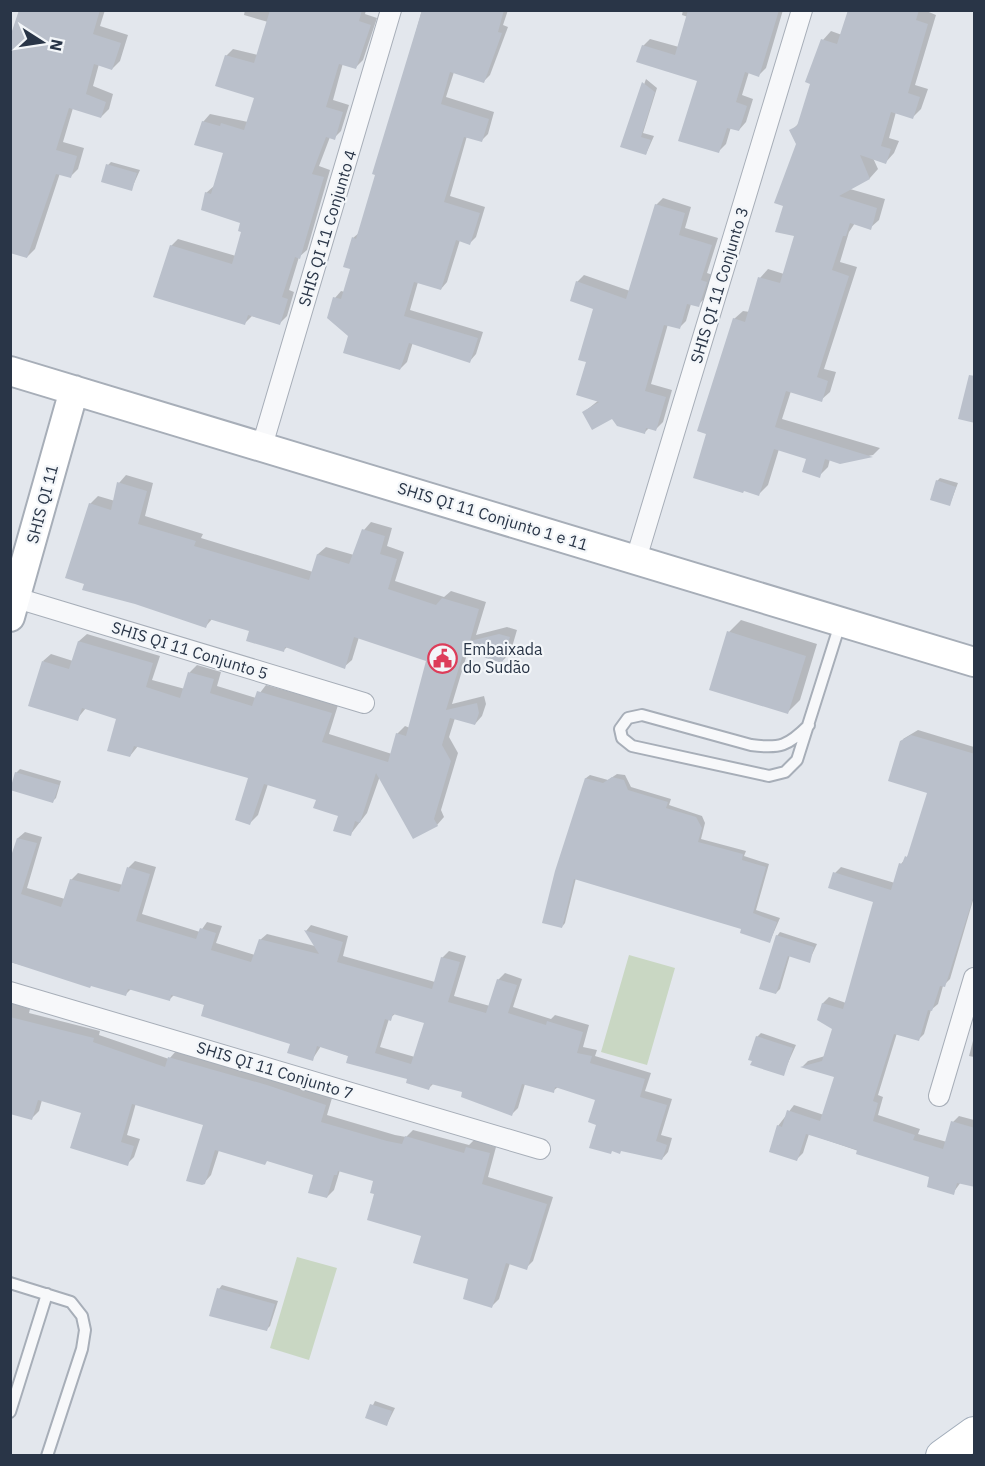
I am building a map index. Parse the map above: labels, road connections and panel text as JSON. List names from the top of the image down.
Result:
{
  "streets": {
    "street": [
      "SHIS QI 11 Conjunto 4",
      "SHIS QI 11 Conjunto 3",
      "SHIS QI 11",
      "SHIS QI 11 Conjunto 1 e 11",
      "SHIS QI 11 Conjunto 5",
      "SHIS QI 11 Conjunto 7"
    ]
  },
  "crossings": [
    ["SHIS QI 11 Conjunto 4", "SHIS QI 11 Conjunto 1 e 11"],
    ["SHIS QI 11 Conjunto 3", "SHIS QI 11 Conjunto 1 e 11"],
    ["SHIS QI 11", "SHIS QI 11 Conjunto 1 e 11"],
    ["SHIS QI 11", "SHIS QI 11 Conjunto 5"]
  ],
  "places": {
    "public building": ["Embaixada do Sudão"]
  },
  "north": "right"
}
